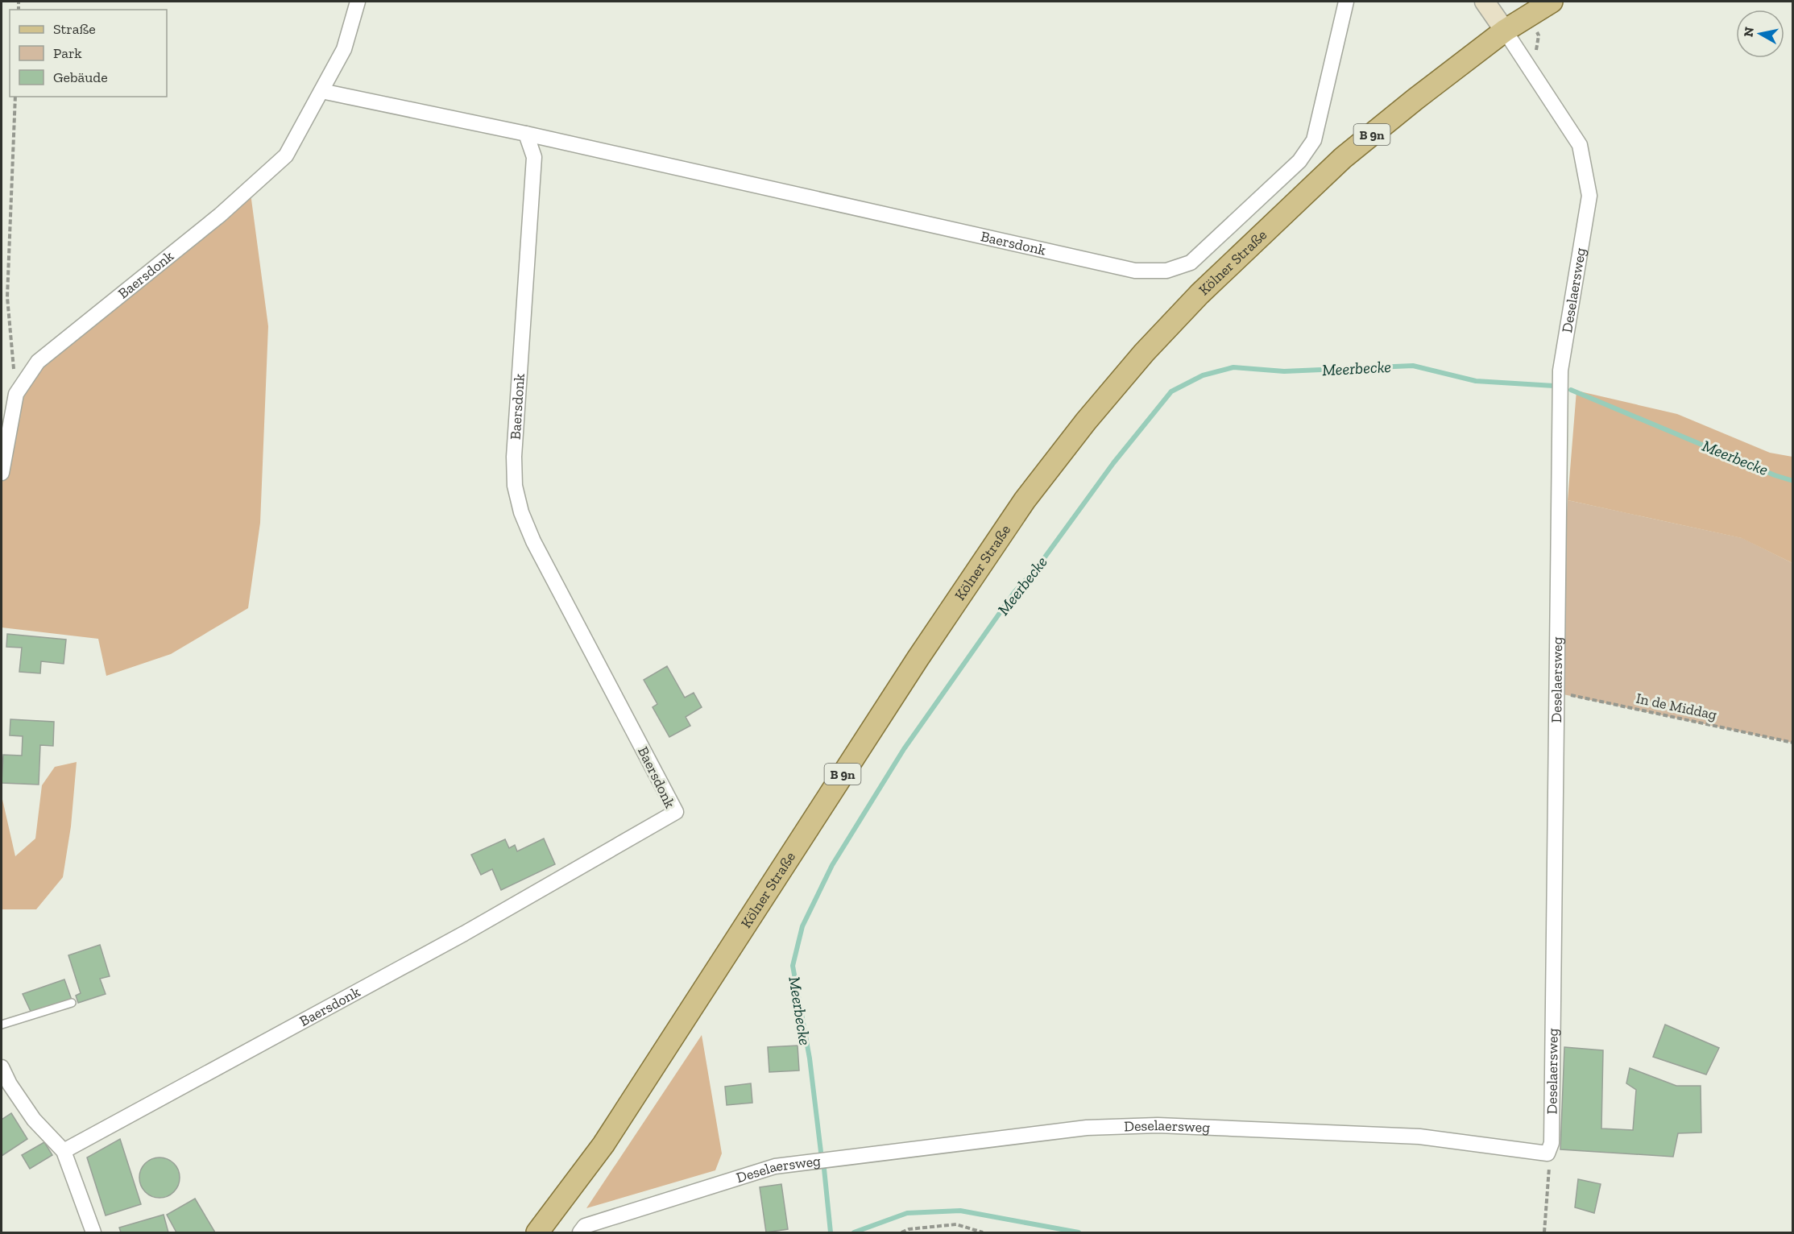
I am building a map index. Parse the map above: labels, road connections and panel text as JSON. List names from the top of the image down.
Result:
{
  "streets": {
    "main road": ["B 9n", "Kölner Straße"],
    "street": ["Baersdonk", "Deselaersweg"],
    "path": ["In de Middag"]
  },
  "crossings": [
    ["Kölner Straße", "Deselaersweg"],
    ["Deselaersweg", "In de Middag"]
  ],
  "water": ["Meerbecke"],
  "legend": ["Straße", "Park", "Gebäude"],
  "north": "left"
}
